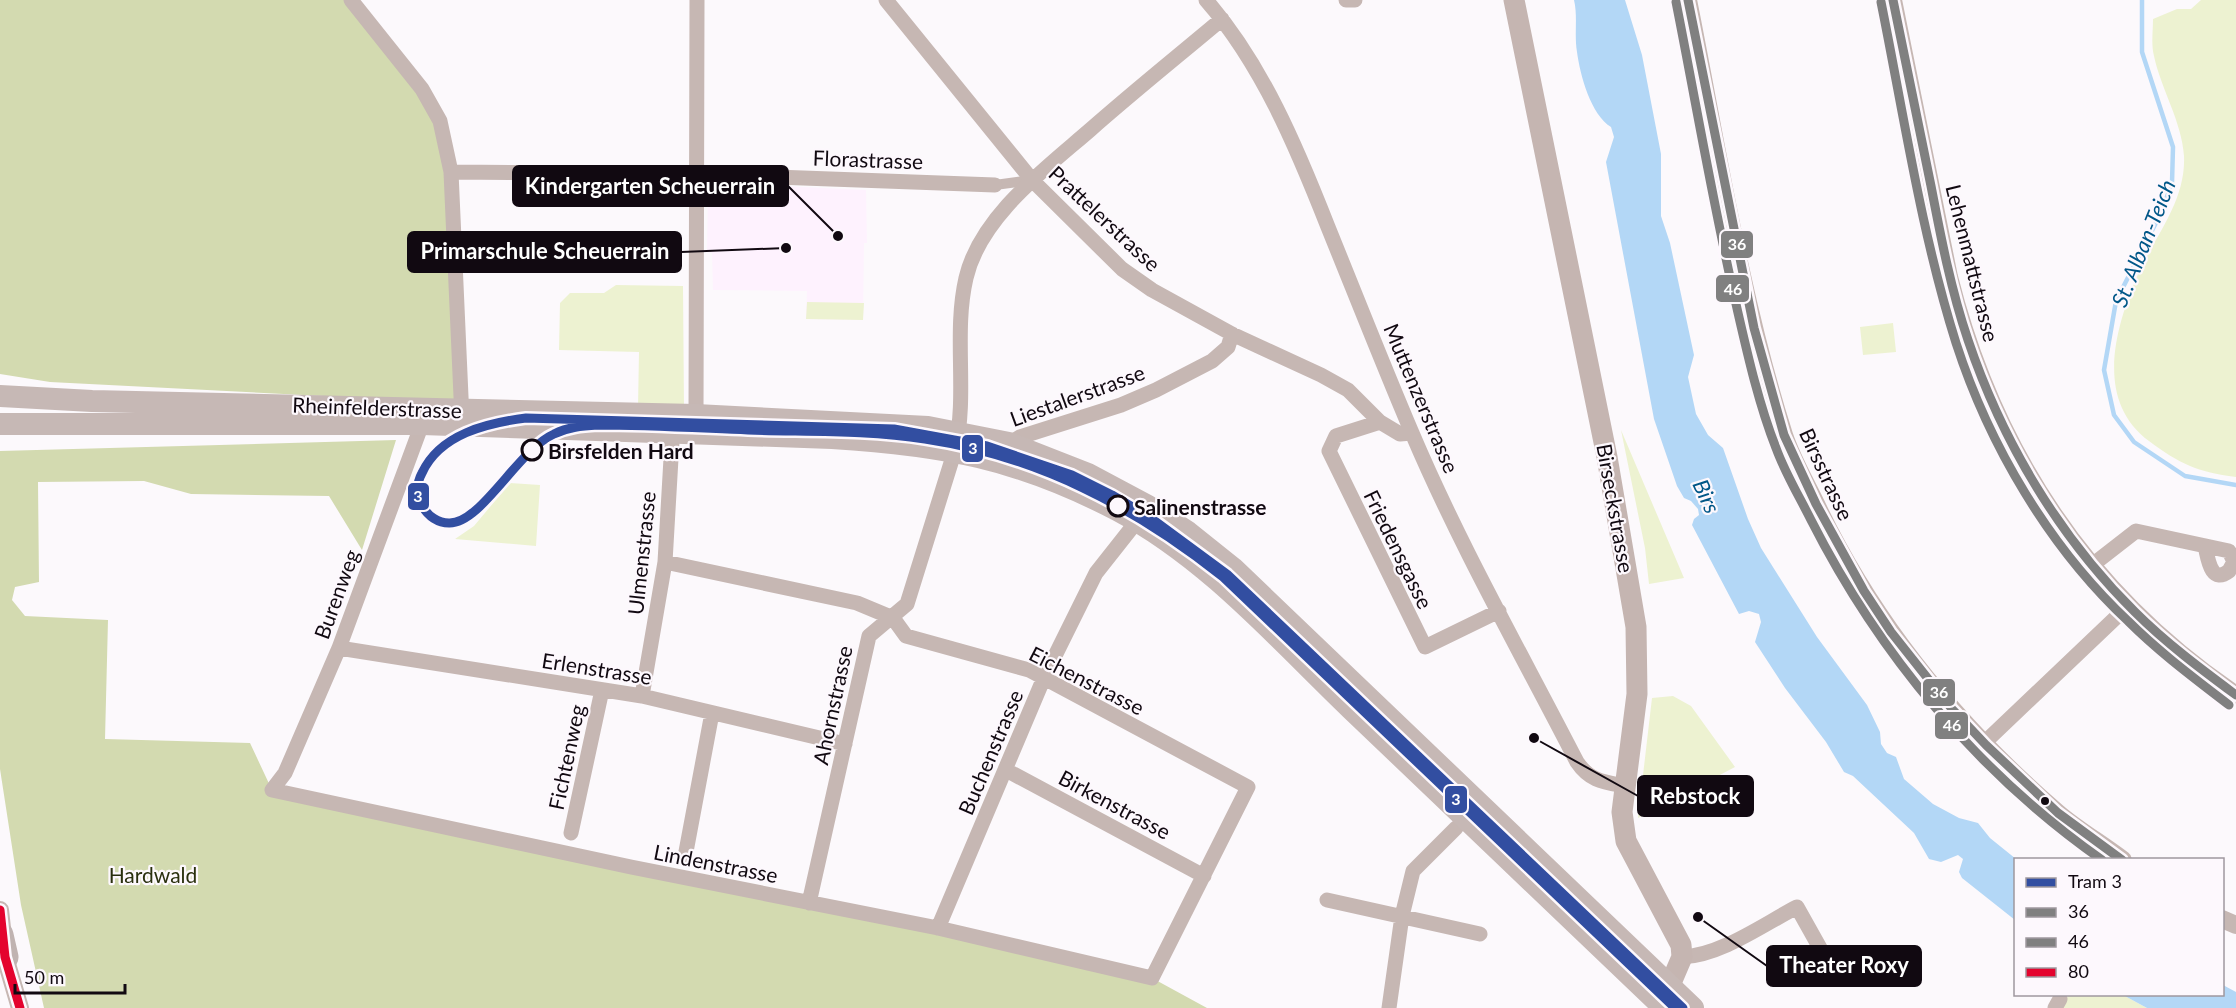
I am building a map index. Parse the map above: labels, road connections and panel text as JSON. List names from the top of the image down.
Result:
{
  "streets": {
    "main road": ["Rheinfelderstrasse", "Birseckstrasse"],
    "street": [
      "Florastrasse",
      "Prattelerstrasse",
      "Lehenmattstrasse",
      "Liestalerstrasse",
      "Muttenzerstrasse",
      "Birsstrasse",
      "Friedensgasse",
      "Ulmenstrasse",
      "Burenweg",
      "Erlenstrasse",
      "Eichenstrasse",
      "Ahornstrasse",
      "Buchenstrasse",
      "Fichtenweg",
      "Birkenstrasse",
      "Lindenstrasse"
    ]
  },
  "crossings": [
    ["Florastrasse", "Prattelerstrasse"],
    ["Prattelerstrasse", "Liestalerstrasse"],
    ["Prattelerstrasse", "Muttenzerstrasse"],
    ["Prattelerstrasse", "Friedensgasse"],
    ["Liestalerstrasse", "Rheinfelderstrasse"],
    ["Muttenzerstrasse", "Birseckstrasse"],
    ["Muttenzerstrasse", "Friedensgasse"],
    ["Rheinfelderstrasse", "Ulmenstrasse"],
    ["Rheinfelderstrasse", "Burenweg"],
    ["Rheinfelderstrasse", "Ahornstrasse"],
    ["Rheinfelderstrasse", "Buchenstrasse"],
    ["Ulmenstrasse", "Erlenstrasse"],
    ["Ulmenstrasse", "Eichenstrasse"],
    ["Burenweg", "Erlenstrasse"],
    ["Burenweg", "Lindenstrasse"],
    ["Erlenstrasse", "Ahornstrasse"],
    ["Erlenstrasse", "Fichtenweg"],
    ["Eichenstrasse", "Ahornstrasse"],
    ["Eichenstrasse", "Buchenstrasse"],
    ["Eichenstrasse", "Birkenstrasse"],
    ["Eichenstrasse", "Lindenstrasse"],
    ["Ahornstrasse", "Lindenstrasse"],
    ["Buchenstrasse", "Birkenstrasse"],
    ["Buchenstrasse", "Lindenstrasse"]
  ],
  "water": ["St. Alban-Teich", "Birs"],
  "parks": ["Hardwald"],
  "places": [
    "Kindergarten Scheuerrain",
    "Primarschule Scheuerrain",
    "Birsfelden Hard",
    "Salinenstrasse",
    "Rebstock",
    "Theater Roxy"
  ],
  "lines": [
    "transit line 36",
    "transit line 46",
    "tram line 3",
    "transit line 80"
  ],
  "legend": [
    "Tram 3",
    "36",
    "46",
    "80"
  ],
  "scale_bar": "50 m"
}
